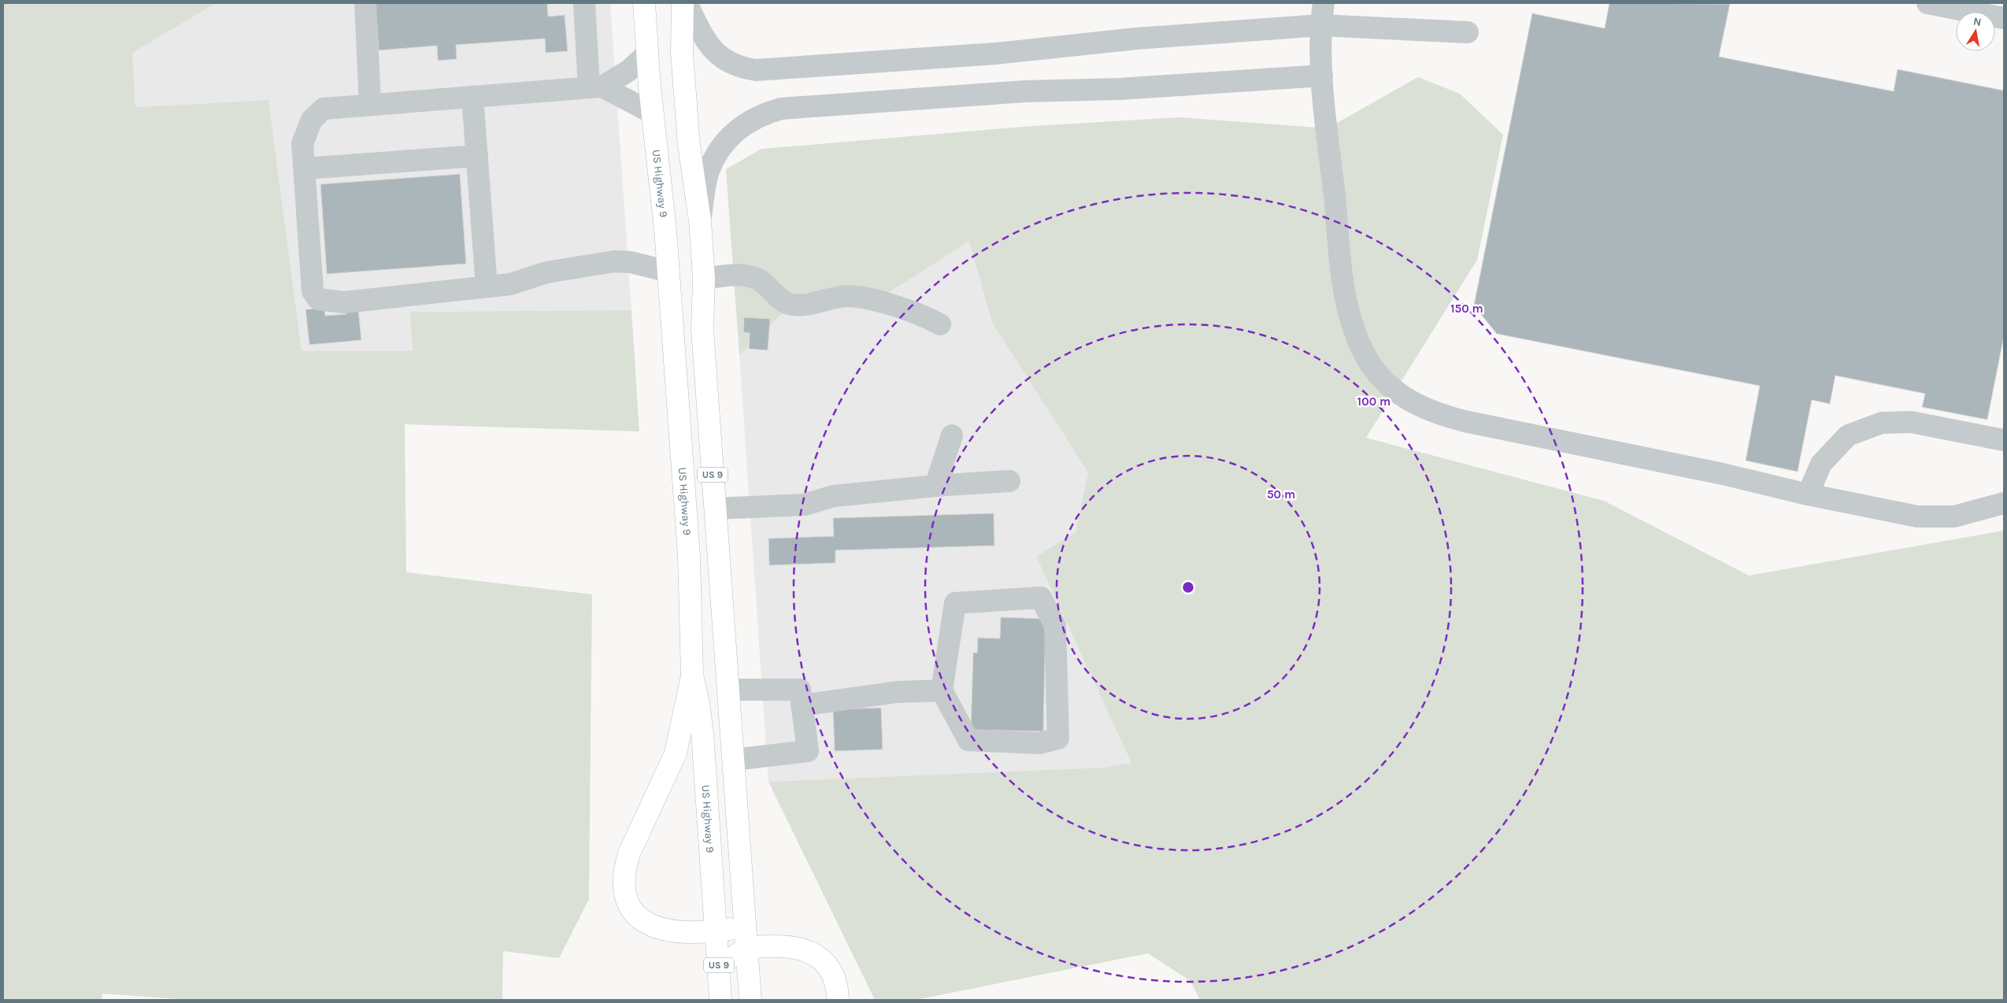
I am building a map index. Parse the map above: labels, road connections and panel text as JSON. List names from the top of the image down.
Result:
{
  "streets": {
    "highway": ["US Highway 9", "US 9"]
  },
  "north": "top",
  "rings": ["150 m", "100 m", "50 m"]
}
